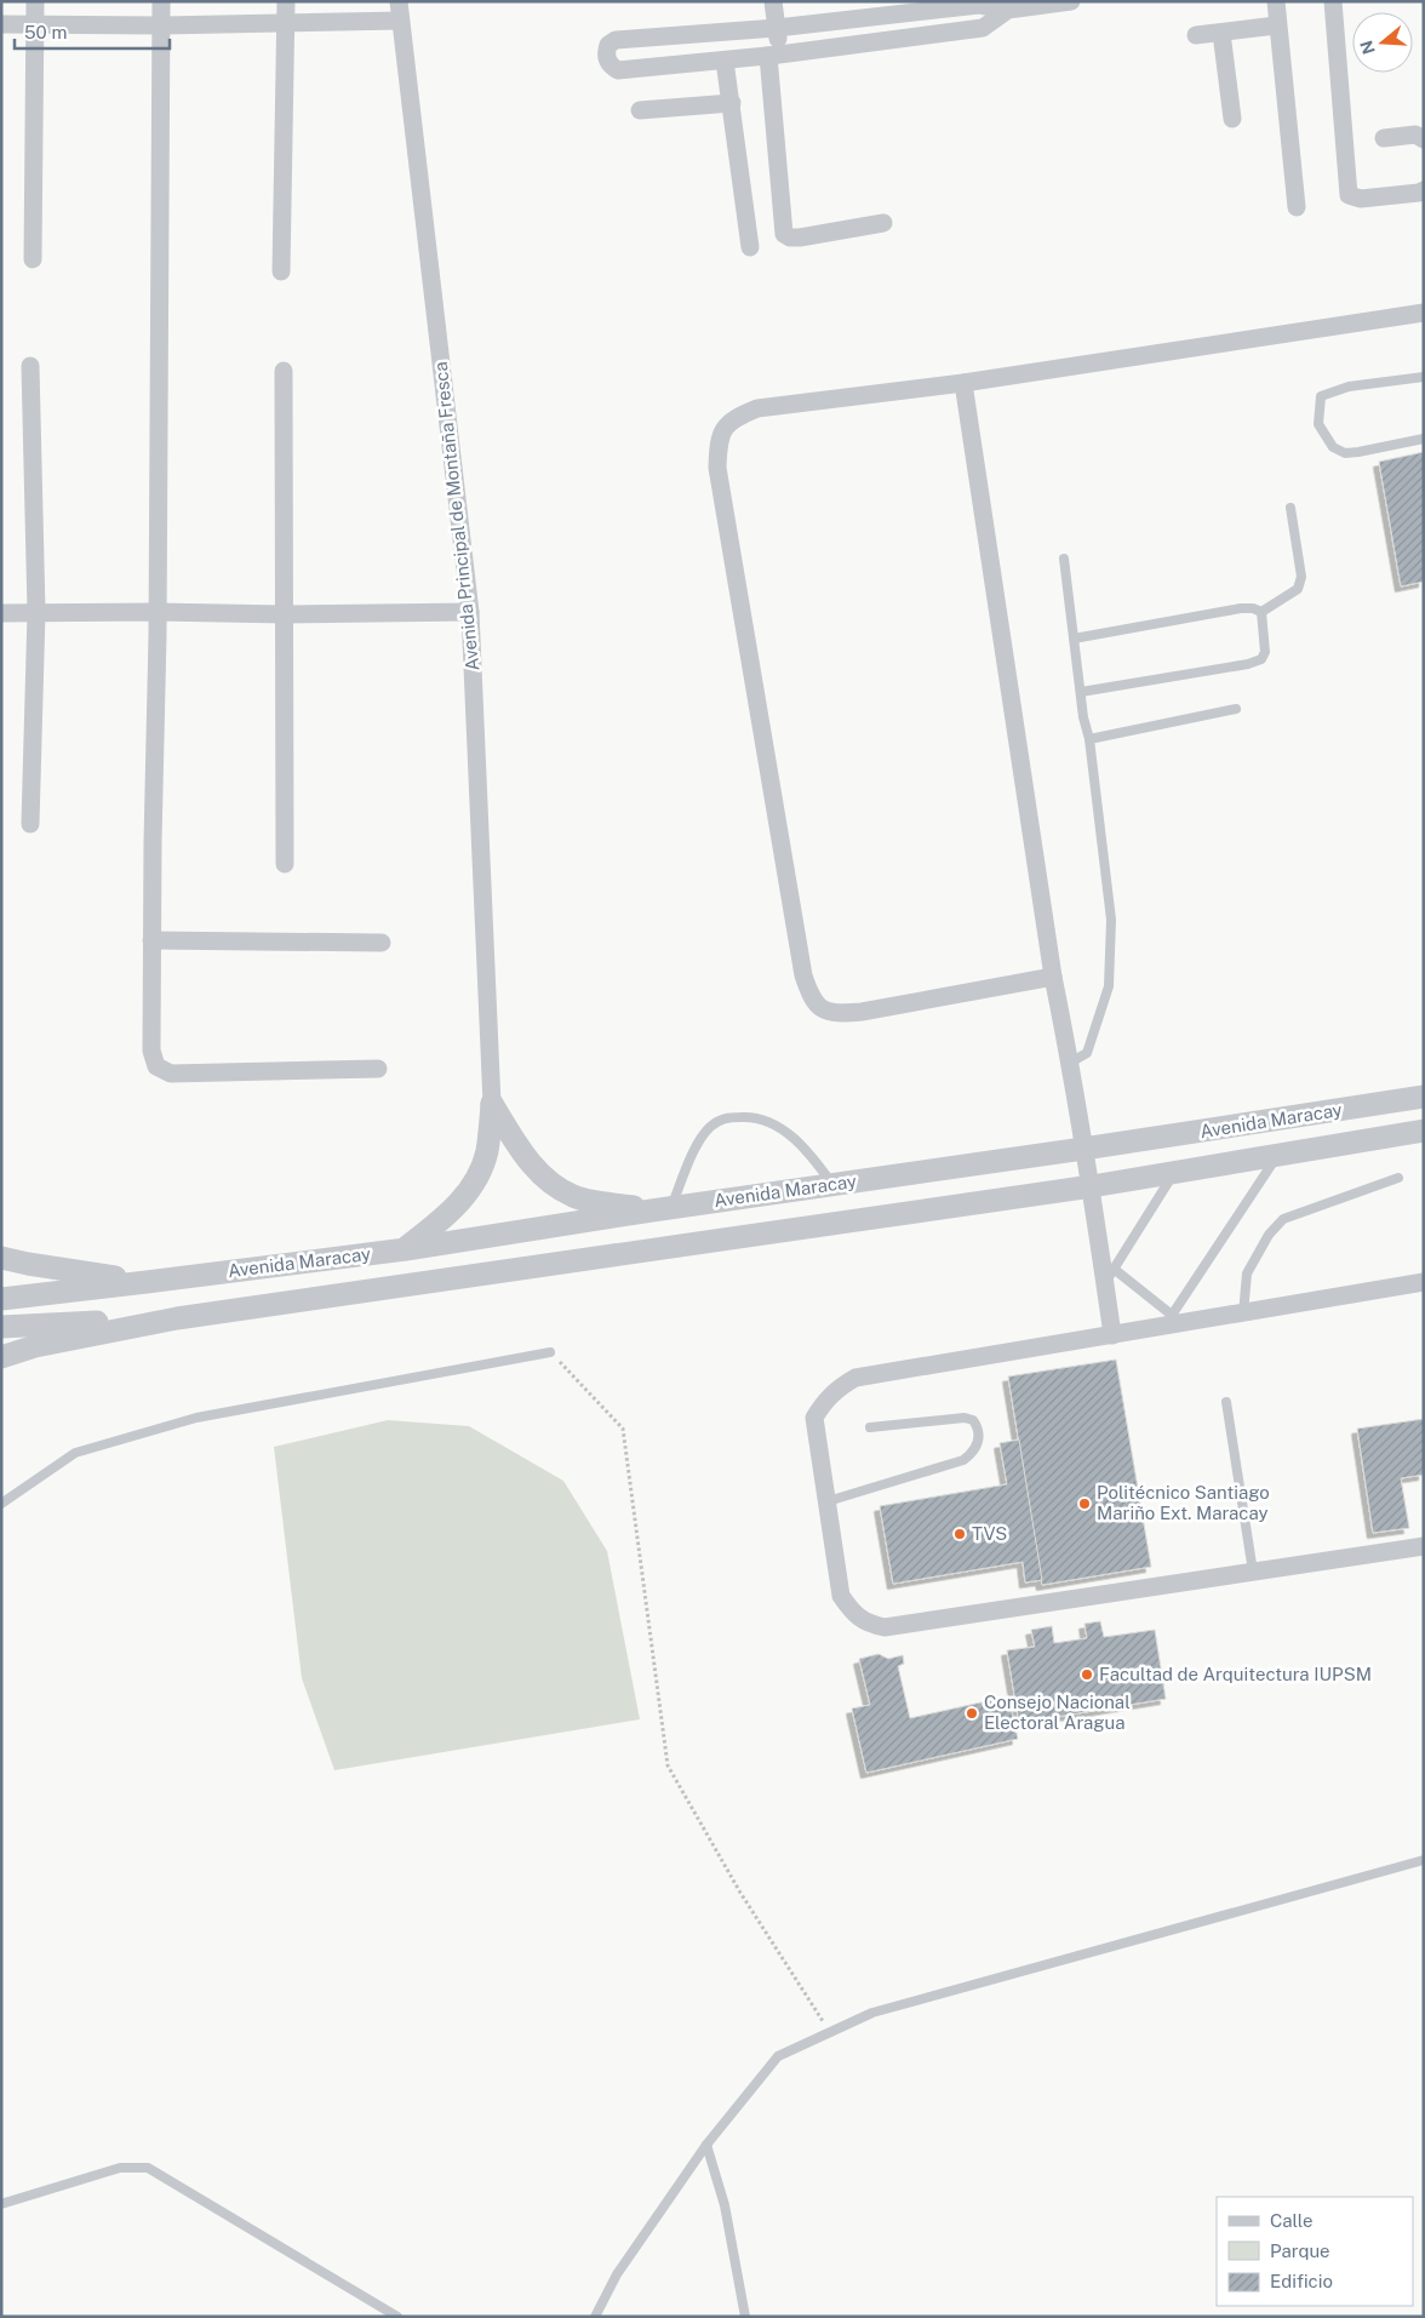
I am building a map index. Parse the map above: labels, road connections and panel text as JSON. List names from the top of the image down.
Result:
{
  "streets": {
    "street": ["Avenida Principal de Montaña Fresca", "Avenida Maracay"]
  },
  "places": [
    "Politécnico Santiago Mariño Ext. Maracay",
    "TVS",
    "Facultad de Arquitectura IUPSM",
    "Consejo Nacional Electoral Aragua"
  ],
  "legend": ["Calle", "Parque", "Edificio"],
  "scale_bar": "50 m",
  "north": "left"
}
